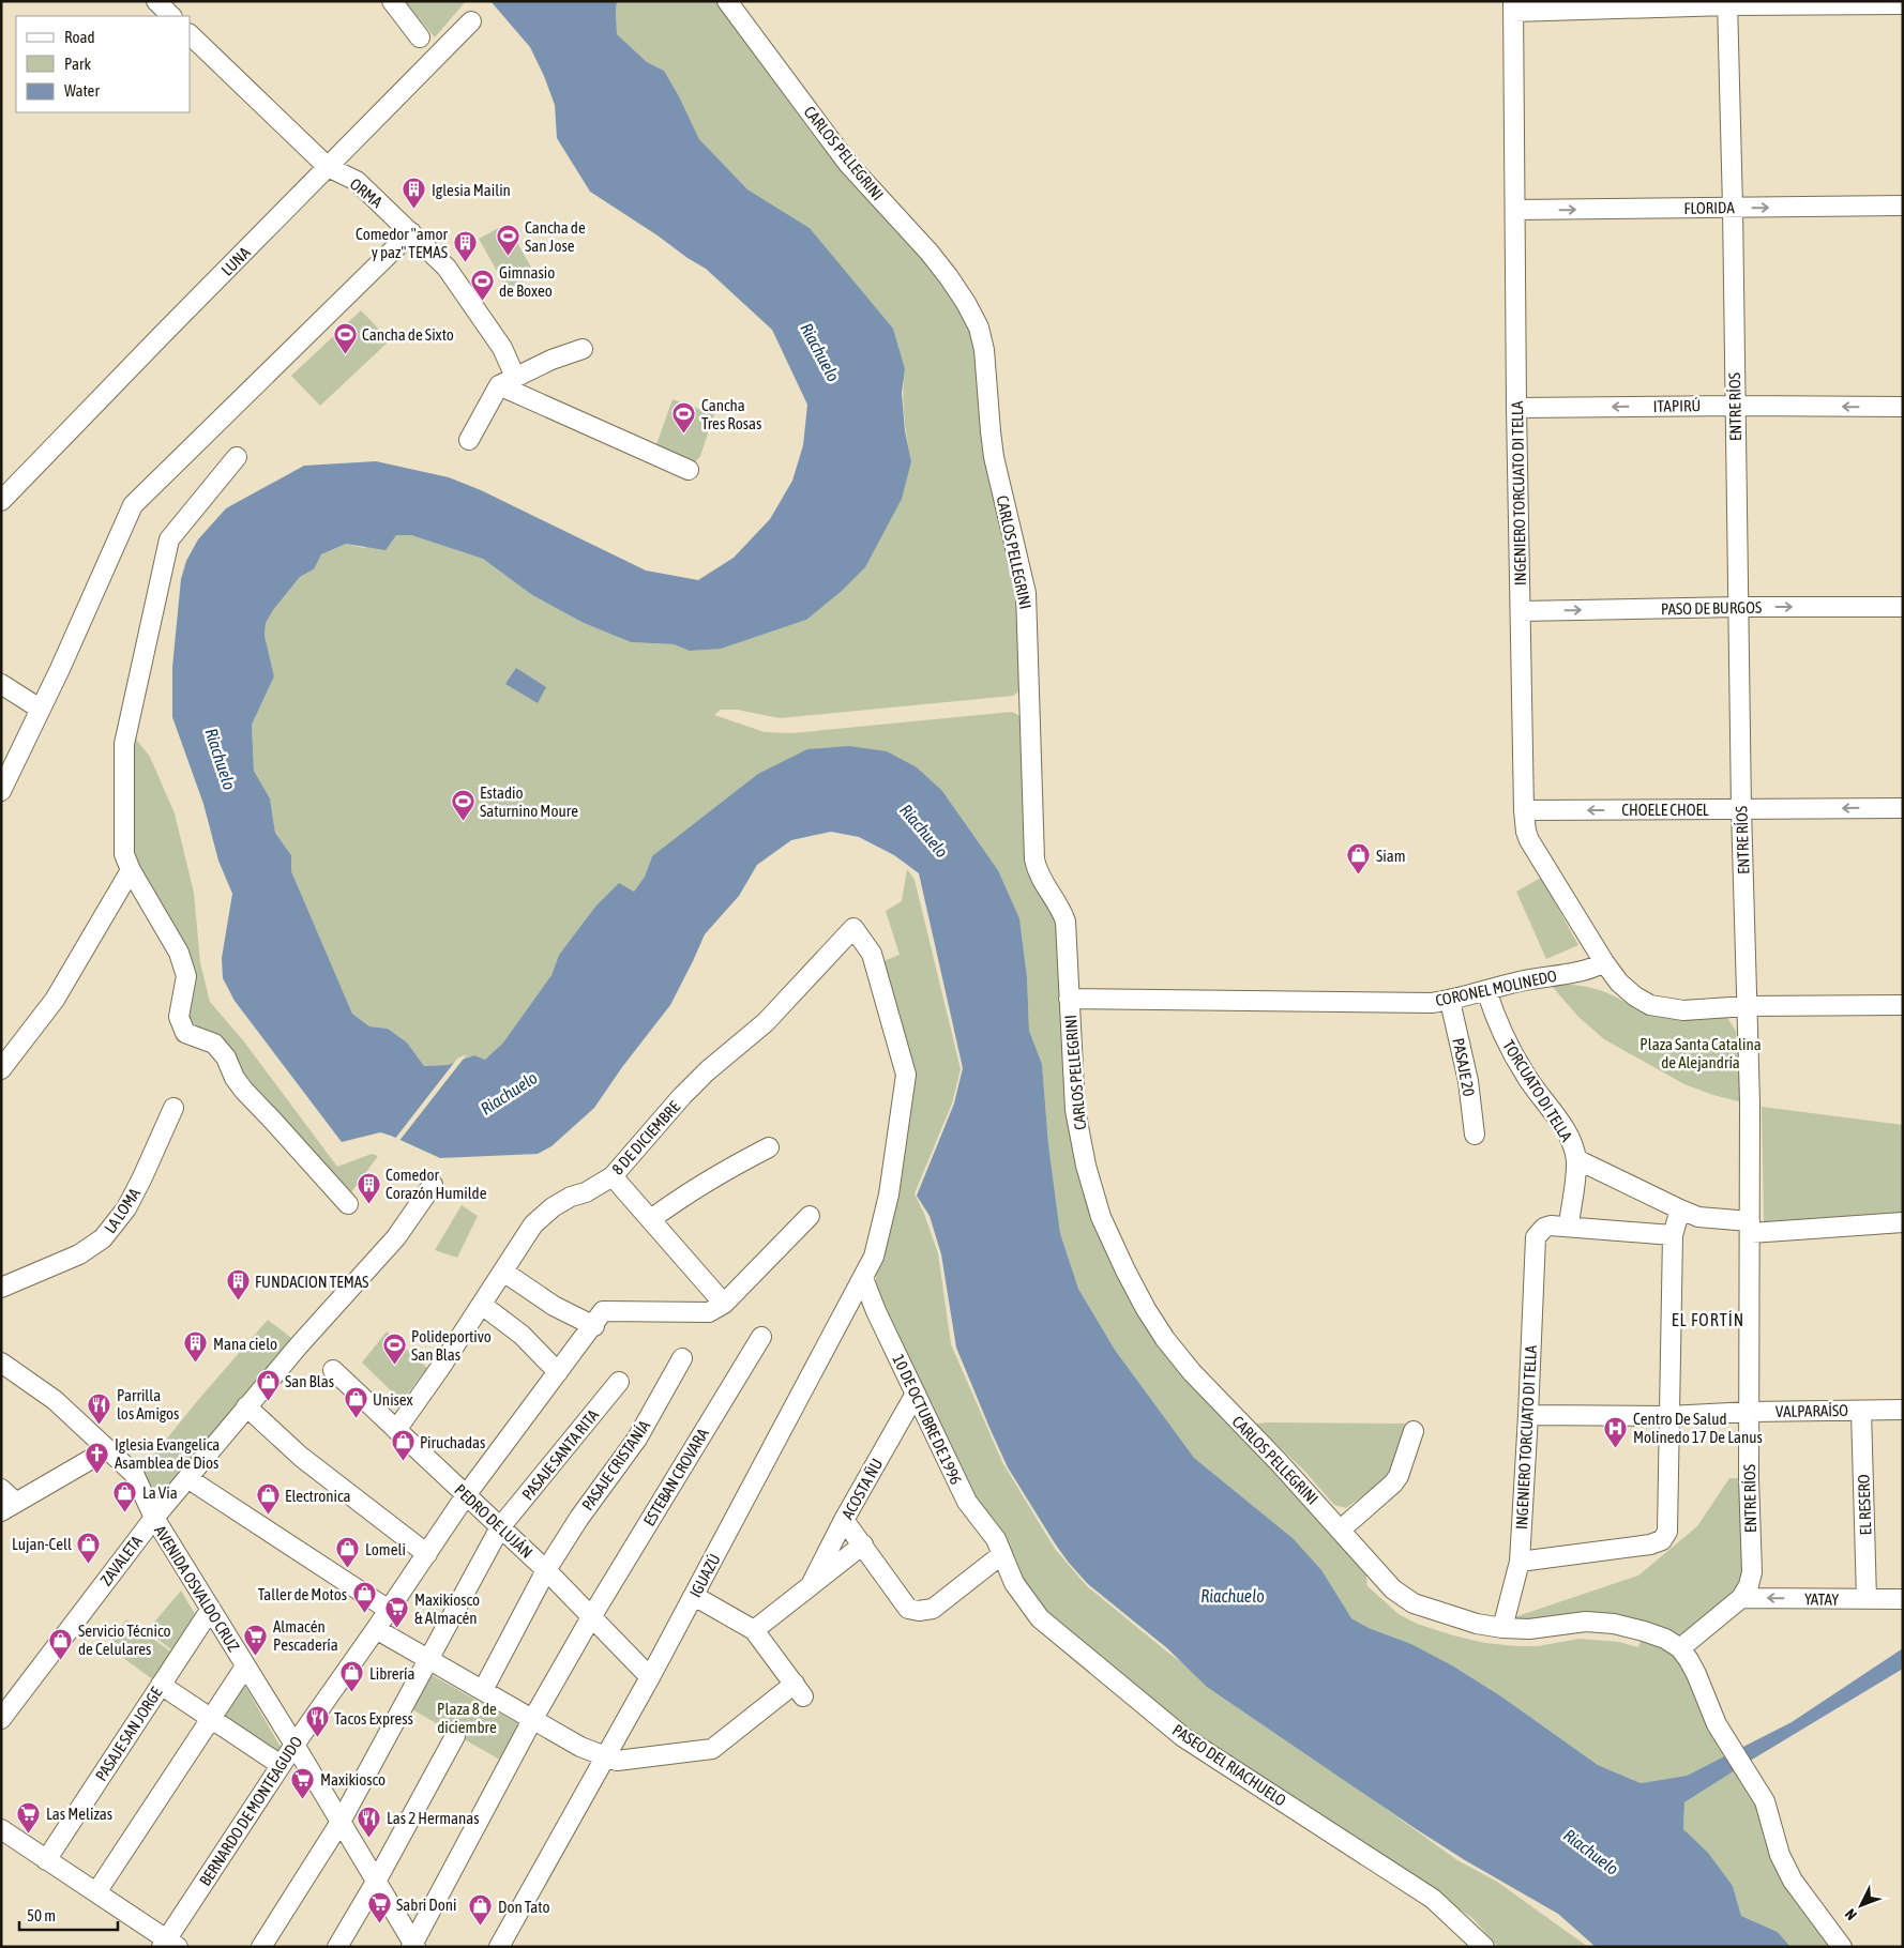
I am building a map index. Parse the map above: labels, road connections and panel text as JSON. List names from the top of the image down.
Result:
{
  "streets": {
    "street": [
      "CARLOS PELLEGRINI",
      "ORMA",
      "FLORIDA",
      "LUNA",
      "ITAPIRÚ",
      "ENTRE RÍOS",
      "INGENIERO TORCUATO DI TELLA",
      "PASO DE BURGOS",
      "CHOELE CHOEL",
      "CORONEL MOLINEDO",
      "PASAJE 20",
      "TORCUATO DI TELLA",
      "8 DE DICIEMBRE",
      "LA LOMA",
      "VALPARAÍSO",
      "10 DE OCTUBRE DE 1996",
      "PASAJE SANTA RITA",
      "PASAJE CRISTANÍA",
      "ESTEBAN CROVARA",
      "ACOSTA ÑU",
      "EL RESERO",
      "PEDRO DE LUJÁN",
      "ZAVALETA",
      "IGUAZÚ",
      "AVENIDA OSVALDO CRUZ",
      "YATAY",
      "PASAJE SAN JORGE",
      "PASEO DEL RIACHUELO",
      "BERNARDO DE MONTEAGUDO"
    ]
  },
  "crossings": [
    ["CARLOS PELLEGRINI", "ENTRE RÍOS"],
    ["CARLOS PELLEGRINI", "INGENIERO TORCUATO DI TELLA"],
    ["CARLOS PELLEGRINI", "CORONEL MOLINEDO"],
    ["ORMA", "LUNA"],
    ["FLORIDA", "ENTRE RÍOS"],
    ["FLORIDA", "INGENIERO TORCUATO DI TELLA"],
    ["ITAPIRÚ", "ENTRE RÍOS"],
    ["ITAPIRÚ", "INGENIERO TORCUATO DI TELLA"],
    ["ENTRE RÍOS", "PASO DE BURGOS"],
    ["ENTRE RÍOS", "CHOELE CHOEL"],
    ["ENTRE RÍOS", "VALPARAÍSO"],
    ["ENTRE RÍOS", "YATAY"],
    ["INGENIERO TORCUATO DI TELLA", "PASO DE BURGOS"],
    ["INGENIERO TORCUATO DI TELLA", "CHOELE CHOEL"],
    ["INGENIERO TORCUATO DI TELLA", "CORONEL MOLINEDO"],
    ["INGENIERO TORCUATO DI TELLA", "TORCUATO DI TELLA"],
    ["INGENIERO TORCUATO DI TELLA", "VALPARAÍSO"],
    ["CORONEL MOLINEDO", "PASAJE 20"],
    ["CORONEL MOLINEDO", "TORCUATO DI TELLA"],
    ["8 DE DICIEMBRE", "PEDRO DE LUJÁN"],
    ["8 DE DICIEMBRE", "IGUAZÚ"],
    ["VALPARAÍSO", "EL RESERO"],
    ["10 DE OCTUBRE DE 1996", "ACOSTA ÑU"],
    ["10 DE OCTUBRE DE 1996", "IGUAZÚ"],
    ["10 DE OCTUBRE DE 1996", "PASEO DEL RIACHUELO"],
    ["PASAJE SANTA RITA", "PEDRO DE LUJÁN"],
    ["PASAJE SANTA RITA", "AVENIDA OSVALDO CRUZ"],
    ["PASAJE CRISTANÍA", "PEDRO DE LUJÁN"],
    ["ESTEBAN CROVARA", "PEDRO DE LUJÁN"],
    ["ESTEBAN CROVARA", "AVENIDA OSVALDO CRUZ"],
    ["EL RESERO", "YATAY"],
    ["PEDRO DE LUJÁN", "IGUAZÚ"],
    ["PEDRO DE LUJÁN", "BERNARDO DE MONTEAGUDO"],
    ["ZAVALETA", "AVENIDA OSVALDO CRUZ"],
    ["AVENIDA OSVALDO CRUZ", "PASAJE SAN JORGE"],
    ["AVENIDA OSVALDO CRUZ", "BERNARDO DE MONTEAGUDO"]
  ],
  "one_way": [
    "FLORIDA",
    "ITAPIRÚ",
    "PASO DE BURGOS",
    "CHOELE CHOEL",
    "YATAY"
  ],
  "districts": ["EL FORTÍN"],
  "water": ["Riachuelo"],
  "parks": ["Plaza Santa Catalina de Alejandría", "Plaza 8 de diciembre"],
  "places": {
    "building": [
      "Iglesia Mailin",
      "Comedor \"amor y paz\" TEMAS",
      "Comedor Corazón Humilde",
      "FUNDACION TEMAS",
      "Mana cielo"
    ],
    "sports": [
      "Cancha de San Jose",
      "Gimnasio de Boxeo",
      "Cancha de Sixto",
      "Cancha Tres Rosas",
      "Estadio Saturnino Moure",
      "Polideportivo San Blas"
    ],
    "shop": [
      "Siam",
      "San Blas",
      "Unisex",
      "Piruchadas",
      "La Via",
      "Electronica",
      "Lujan-Cell",
      "Lomeli",
      "Taller de Motos",
      "Servicio Técnico de Celulares",
      "Librería",
      "Don Tato"
    ],
    "restaurant": ["Parrilla los Amigos", "Tacos Express", "Las 2 Hermanas"],
    "hospital": ["Centro De Salud Molinedo 17 De Lanus"],
    "church": ["Iglesia Evangelica Asamblea de Dios"],
    "supermarket": [
      "Maxikiosco & Almacén",
      "Almacén Pescadería",
      "Maxikiosco",
      "Las Melizas",
      "Sabri Doni"
    ]
  },
  "legend": ["Road", "Park", "Water"],
  "scale_bar": "50 m",
  "north": "bottom left"
}
